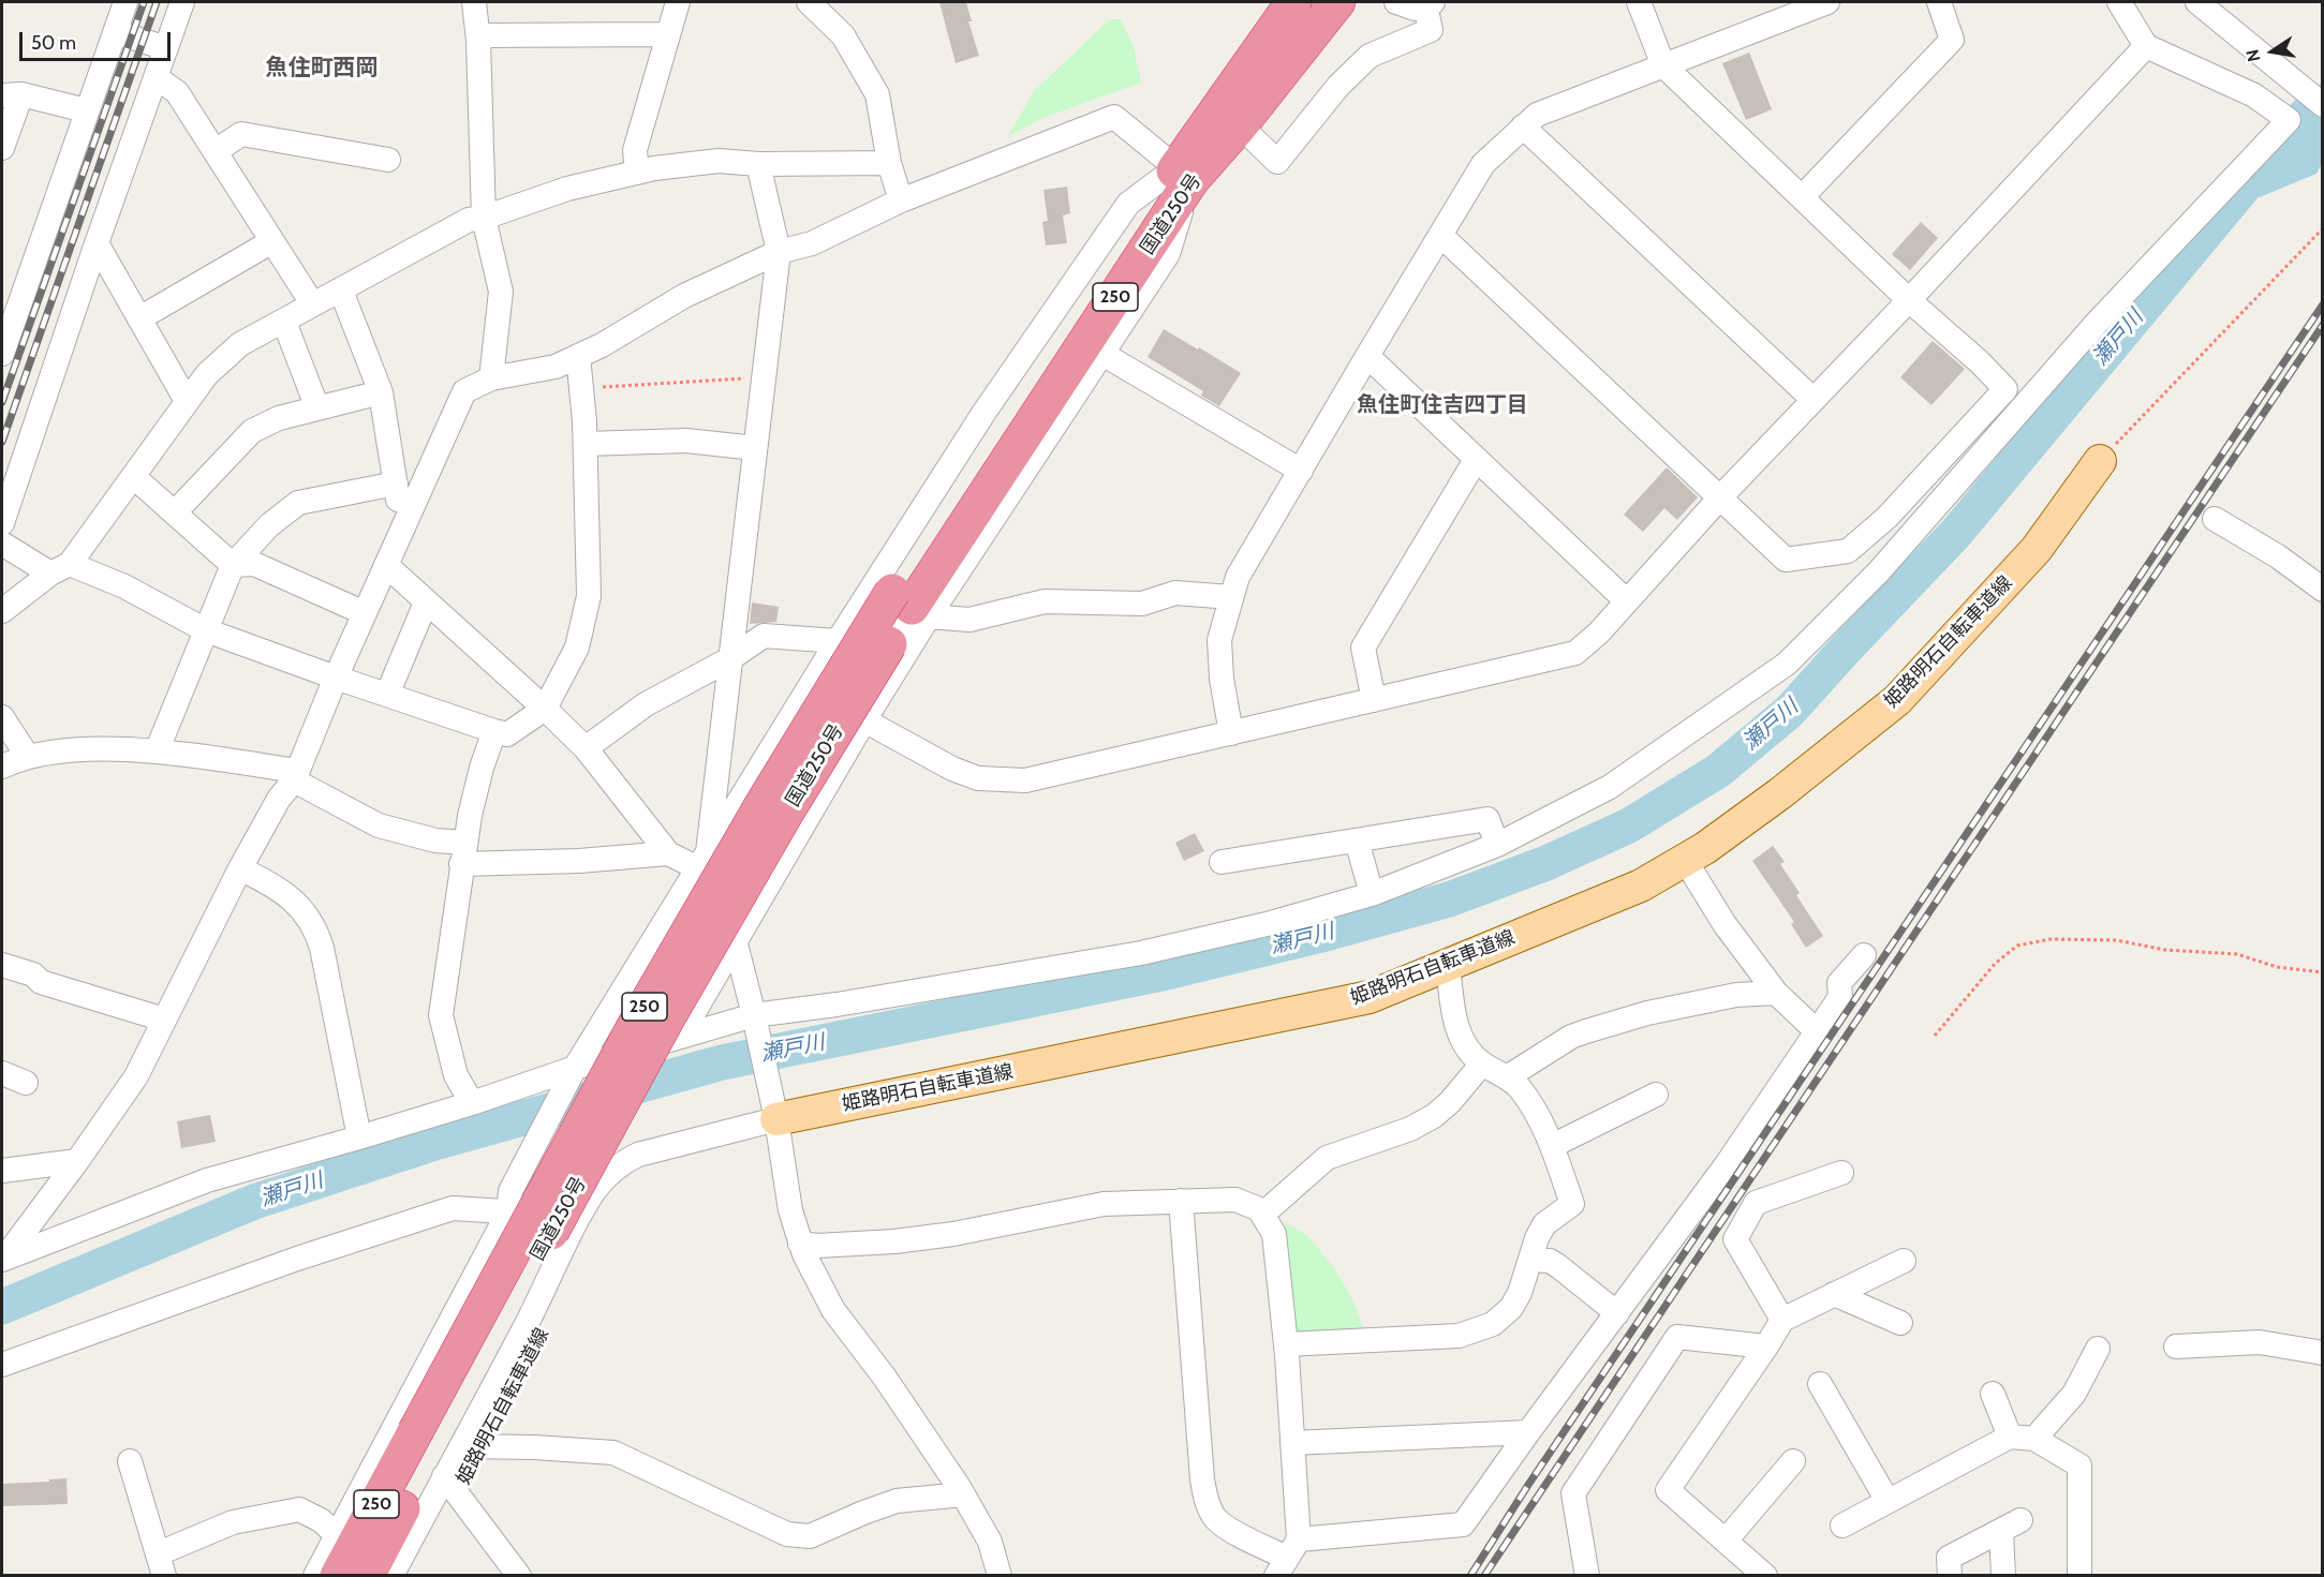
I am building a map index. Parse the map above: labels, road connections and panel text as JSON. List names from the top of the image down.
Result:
{
  "streets": {
    "highway": ["国道250号", "250"],
    "main road": ["姫路明石自転車道線"]
  },
  "districts": ["魚住町西岡", "魚住町住吉四丁目"],
  "water": ["瀬戸川"],
  "scale_bar": "50 m",
  "north": "left"
}
